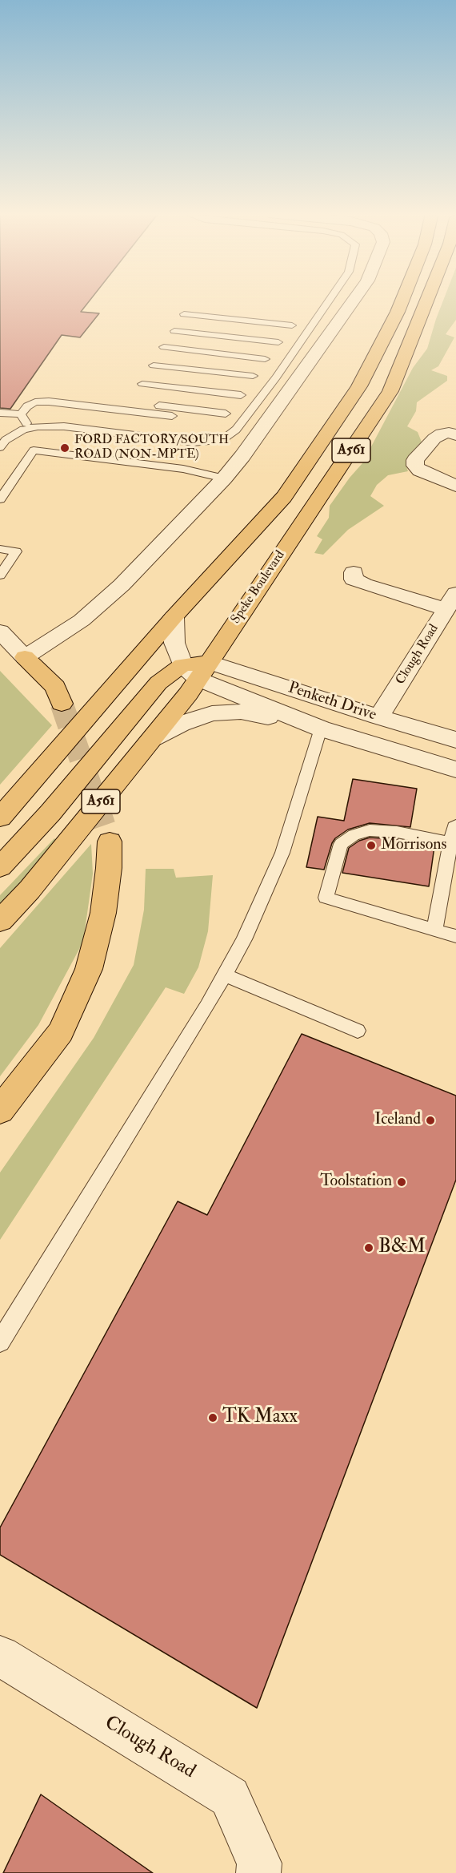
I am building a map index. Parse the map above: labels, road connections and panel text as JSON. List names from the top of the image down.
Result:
{
  "streets": {
    "highway": ["A561", "Speke Boulevard"],
    "street": ["Clough Road", "Penketh Drive"]
  },
  "crossings": [
    ["A561", "Speke Boulevard"],
    ["A561", "Penketh Drive"],
    ["Speke Boulevard", "Penketh Drive"],
    ["Clough Road", "Penketh Drive"]
  ],
  "places": [
    "FORD FACTORY/SOUTH ROAD (NON-MPTE)",
    "Morrisons",
    "Iceland",
    "Toolstation",
    "B&M",
    "TK Maxx"
  ]
}
